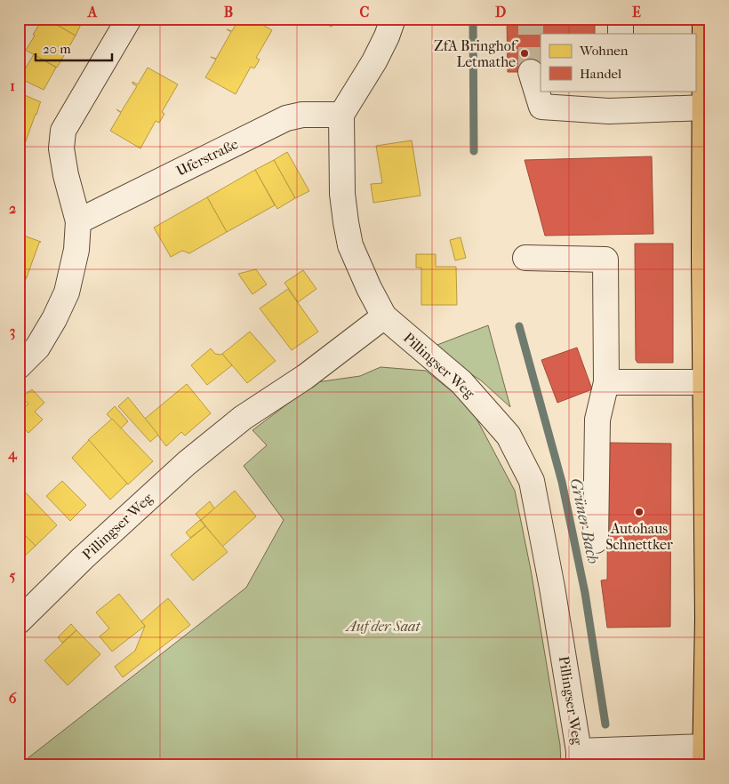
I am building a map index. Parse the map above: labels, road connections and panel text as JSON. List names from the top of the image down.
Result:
{
  "streets": {
    "street": ["Uferstraße", "Pillingser Weg"]
  },
  "water": ["Grüner Bach"],
  "parks": ["Auf der Saat"],
  "places": ["ZfA Bringhof Letmathe", "Autohaus Schnettker"],
  "legend": ["Wohnen", "Handel"],
  "scale_bar": "20 m",
  "grid": {
    "columns": [
      "A",
      "B",
      "C",
      "D",
      "E"
    ],
    "rows": [
      "1",
      "2",
      "3",
      "4",
      "5",
      "6"
    ]
  }
}
